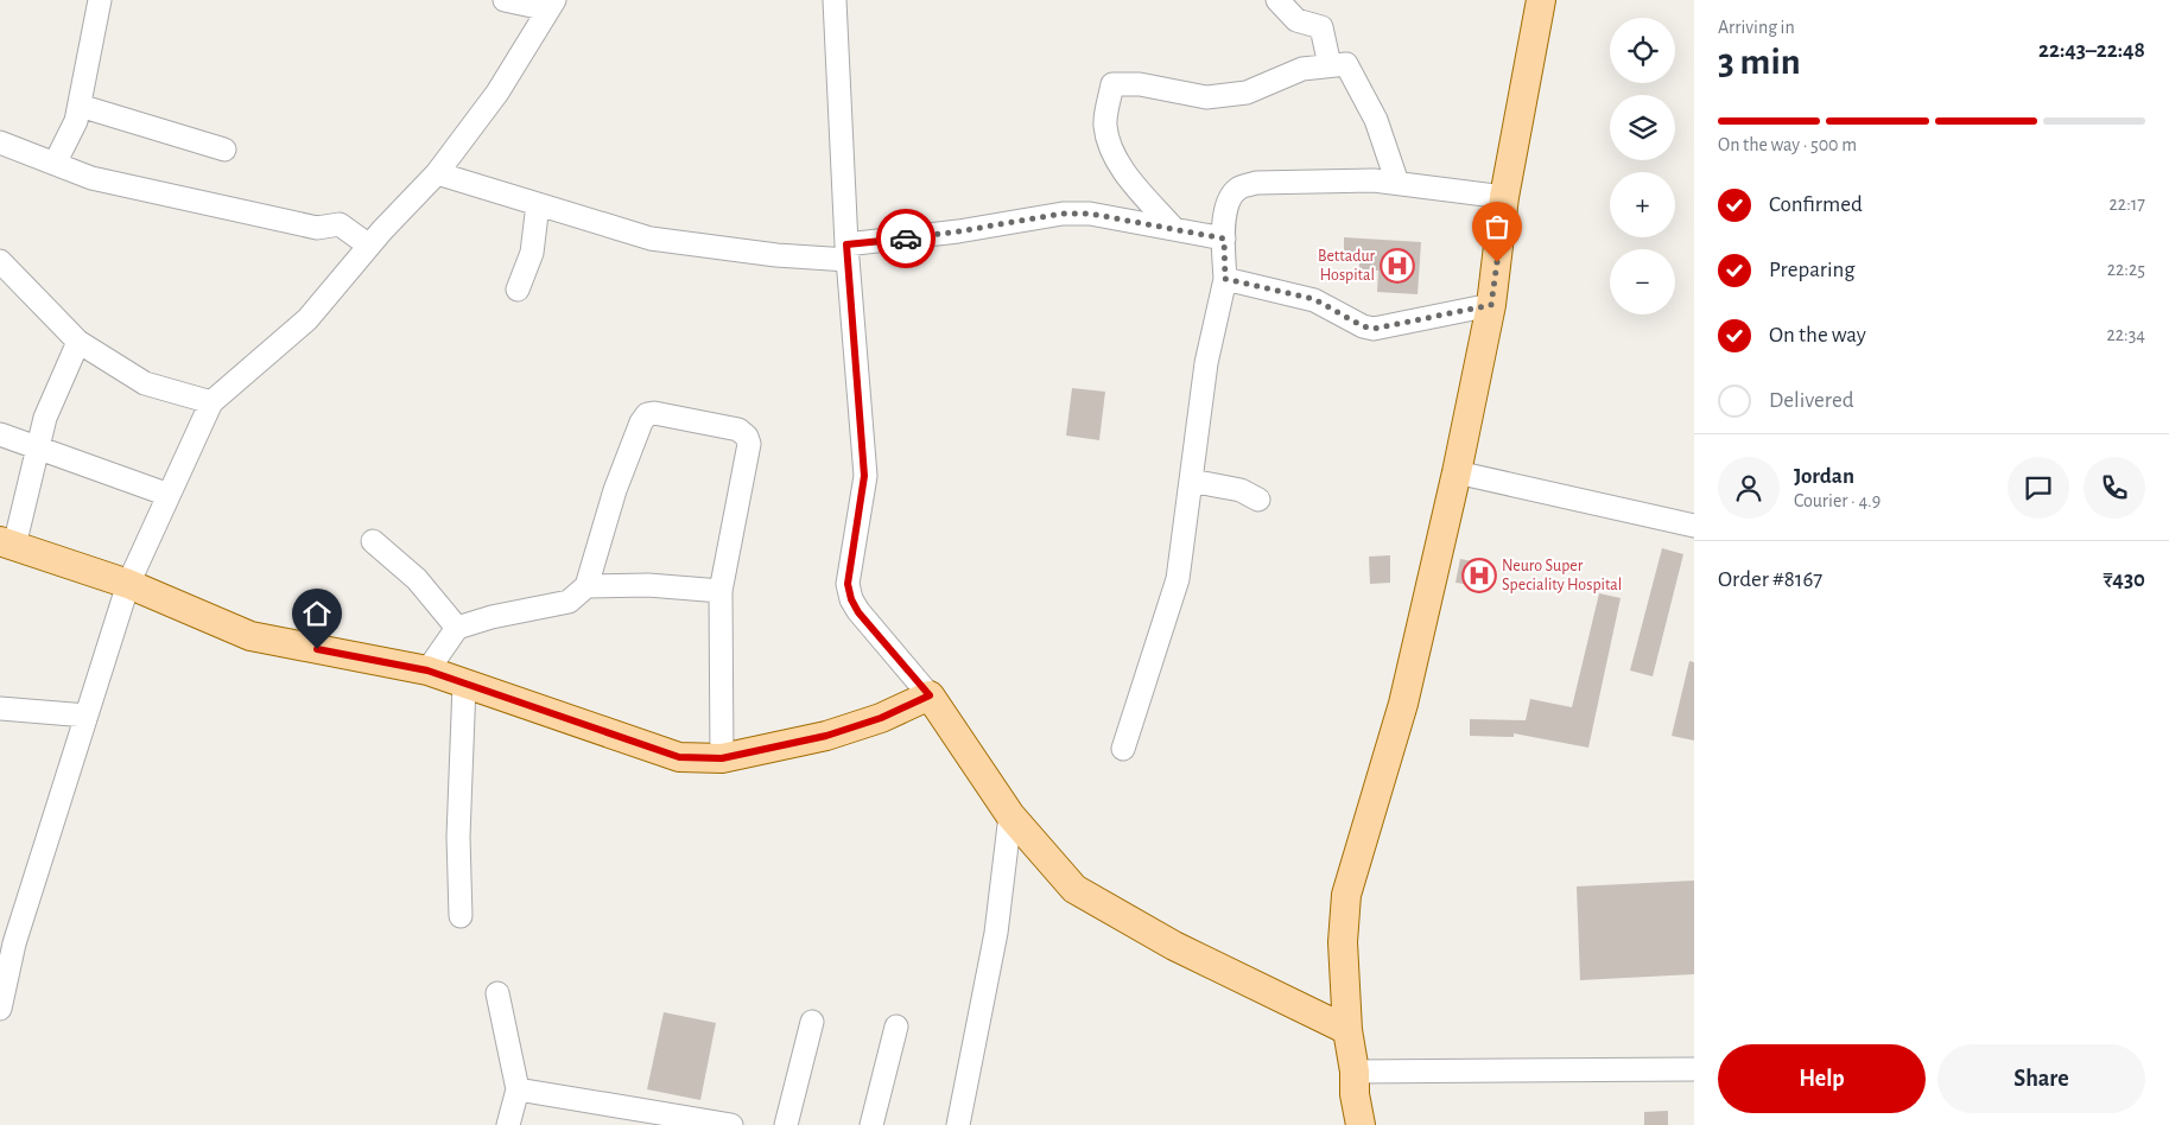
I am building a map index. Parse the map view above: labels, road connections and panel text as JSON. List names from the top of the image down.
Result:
{
  "places": {
    "hospital": ["Bettadur Hospital", "Neuro Super Speciality Hospital"]
  },
  "page": {
    "heading": ["3 min", "Arriving in", "22:43–22:48"],
    "panel": [
      "Jordan",
      "Courier · 4.9",
      "Order #8167",
      "₹430"
    ],
    "map_buttons": ["+", "−"],
    "bar": "On the way · 500 m",
    "list": [
      ["Confirmed", "22:17"],
      ["Preparing", "22:25"],
      ["On the way", "22:34"],
      "Delivered"
    ],
    "buttons": ["Help", "Share"]
  }
}
